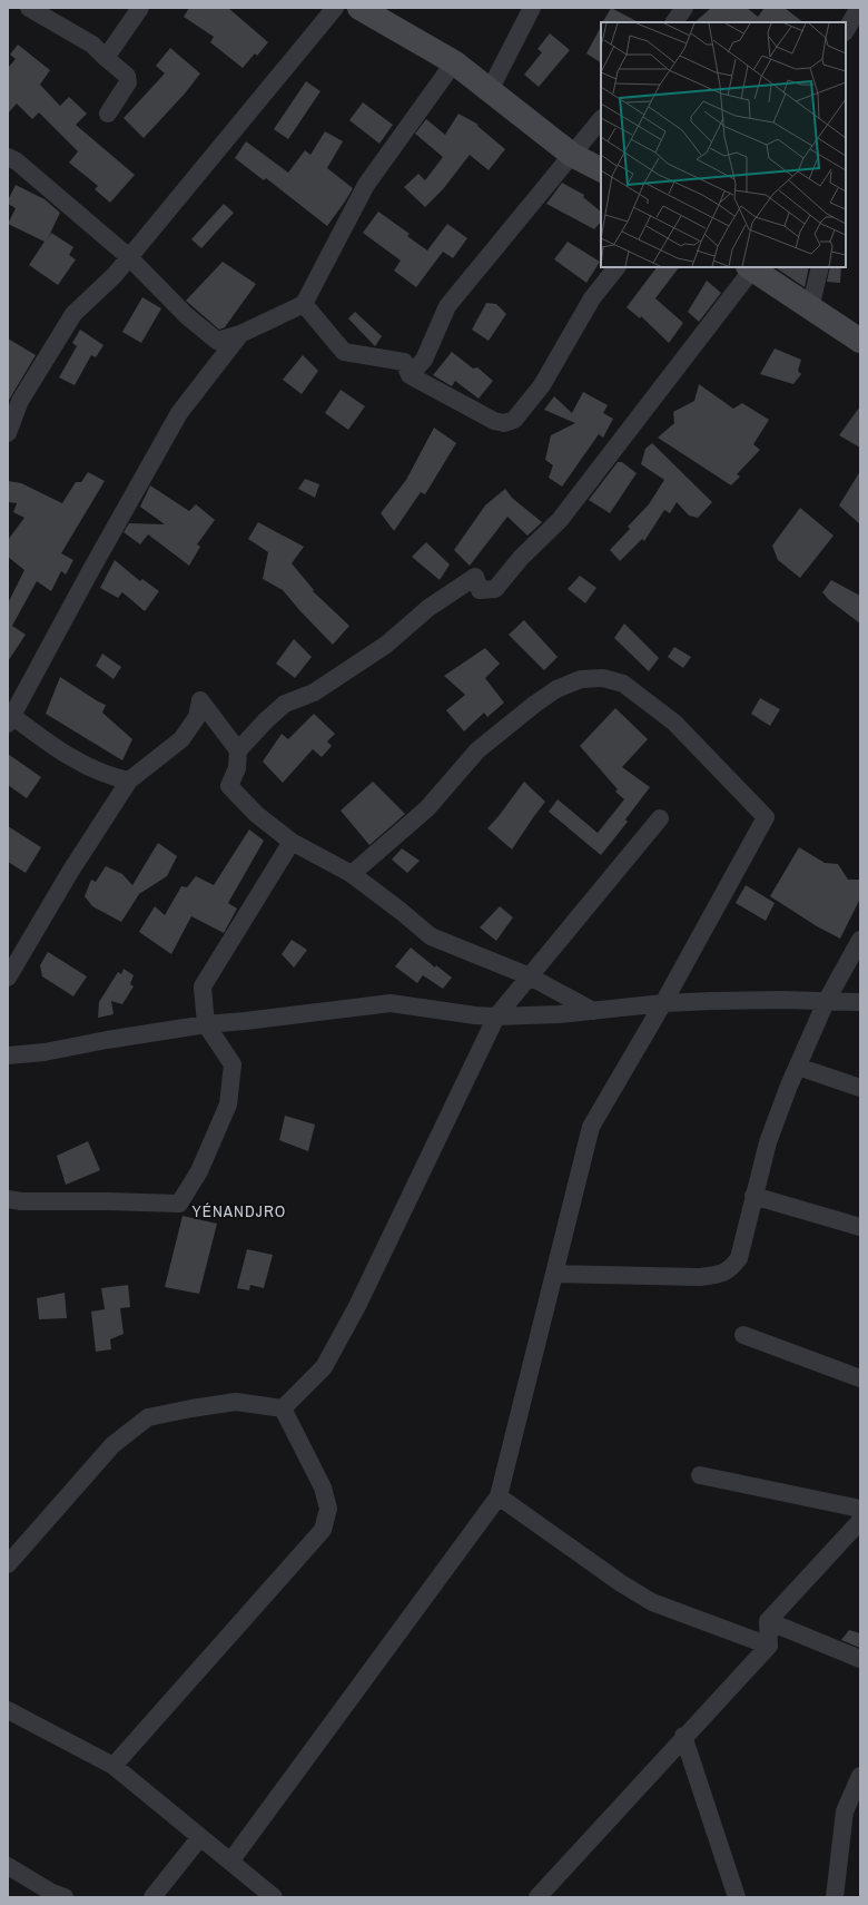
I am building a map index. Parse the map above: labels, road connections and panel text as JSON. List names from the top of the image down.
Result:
{
  "districts": ["YÉNANDJRO"]
}
